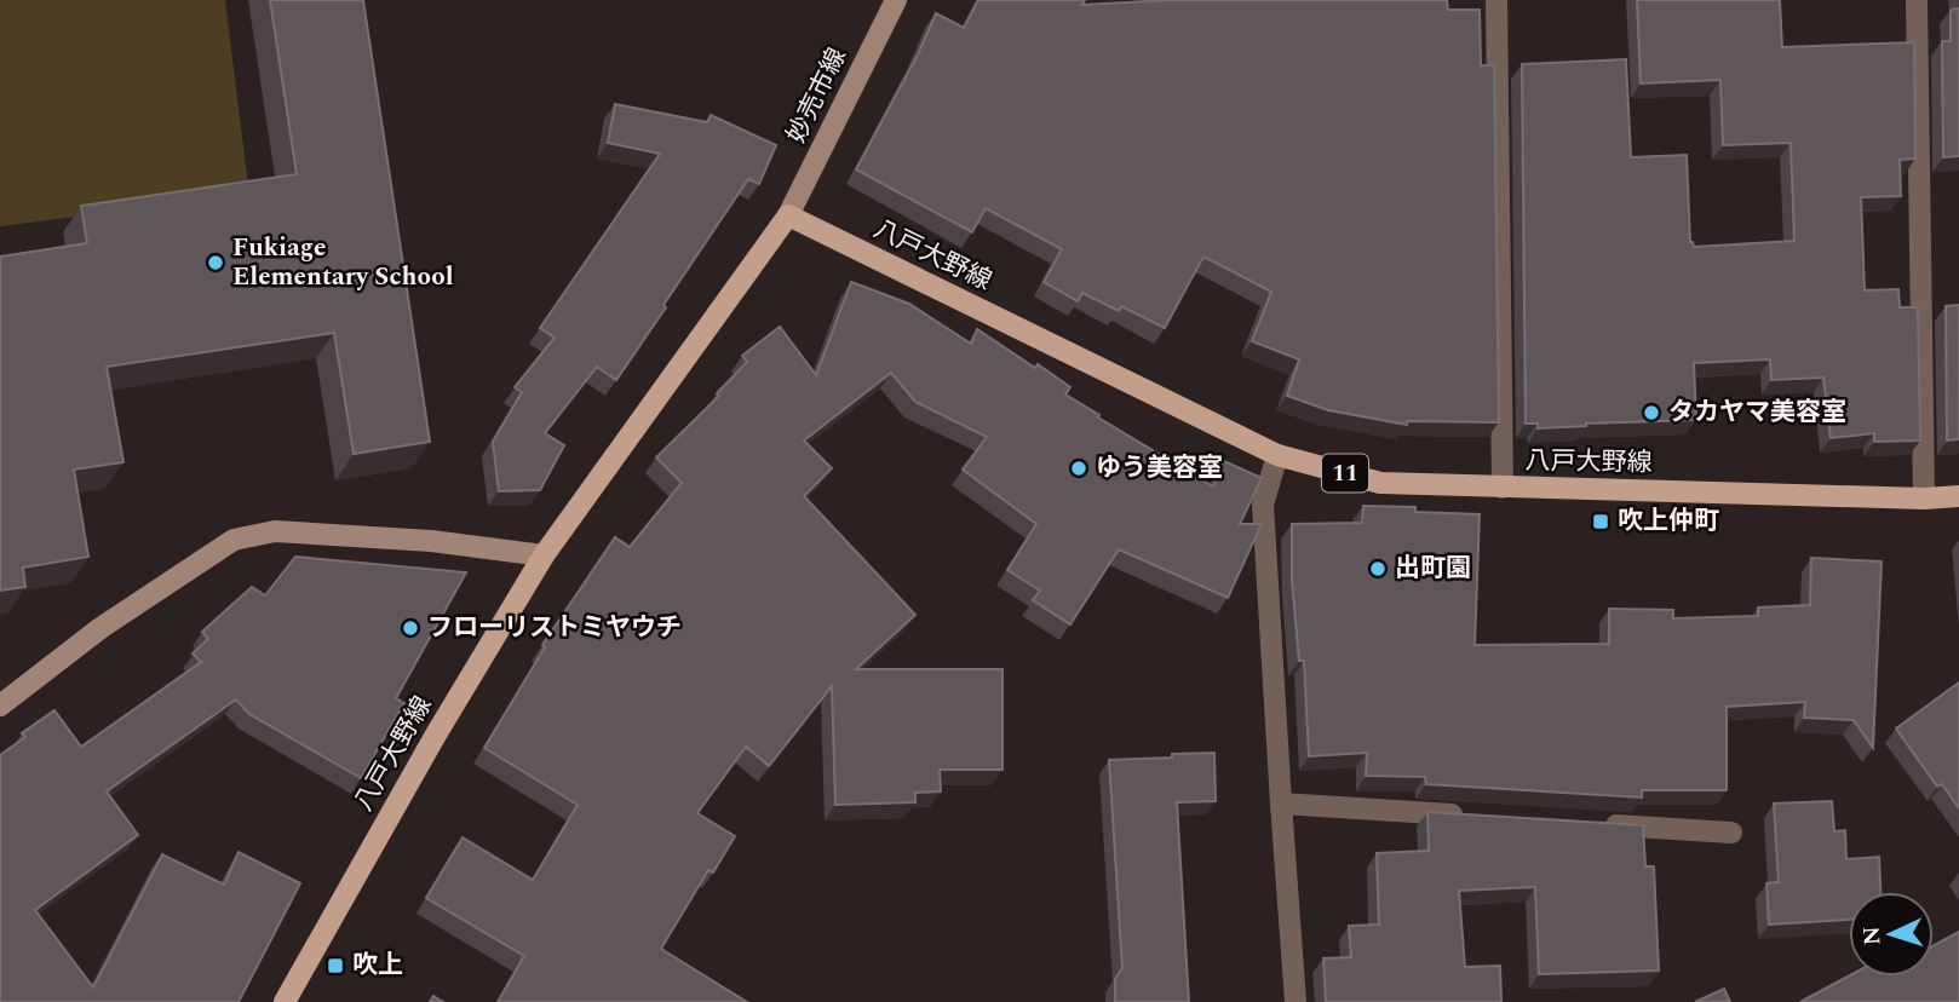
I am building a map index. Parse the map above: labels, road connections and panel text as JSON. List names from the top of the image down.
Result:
{
  "streets": {
    "main road": ["妙売市線", "八戸大野線", "11"]
  },
  "crossings": [
    ["妙売市線", "八戸大野線"]
  ],
  "places": {
    "other": [
      "Fukiage Elementary School",
      "タカヤマ美容室",
      "ゆう美容室",
      "出町園",
      "フローリストミヤウチ"
    ],
    "transit": ["吹上仲町", "吹上"]
  },
  "north": "left"
}
